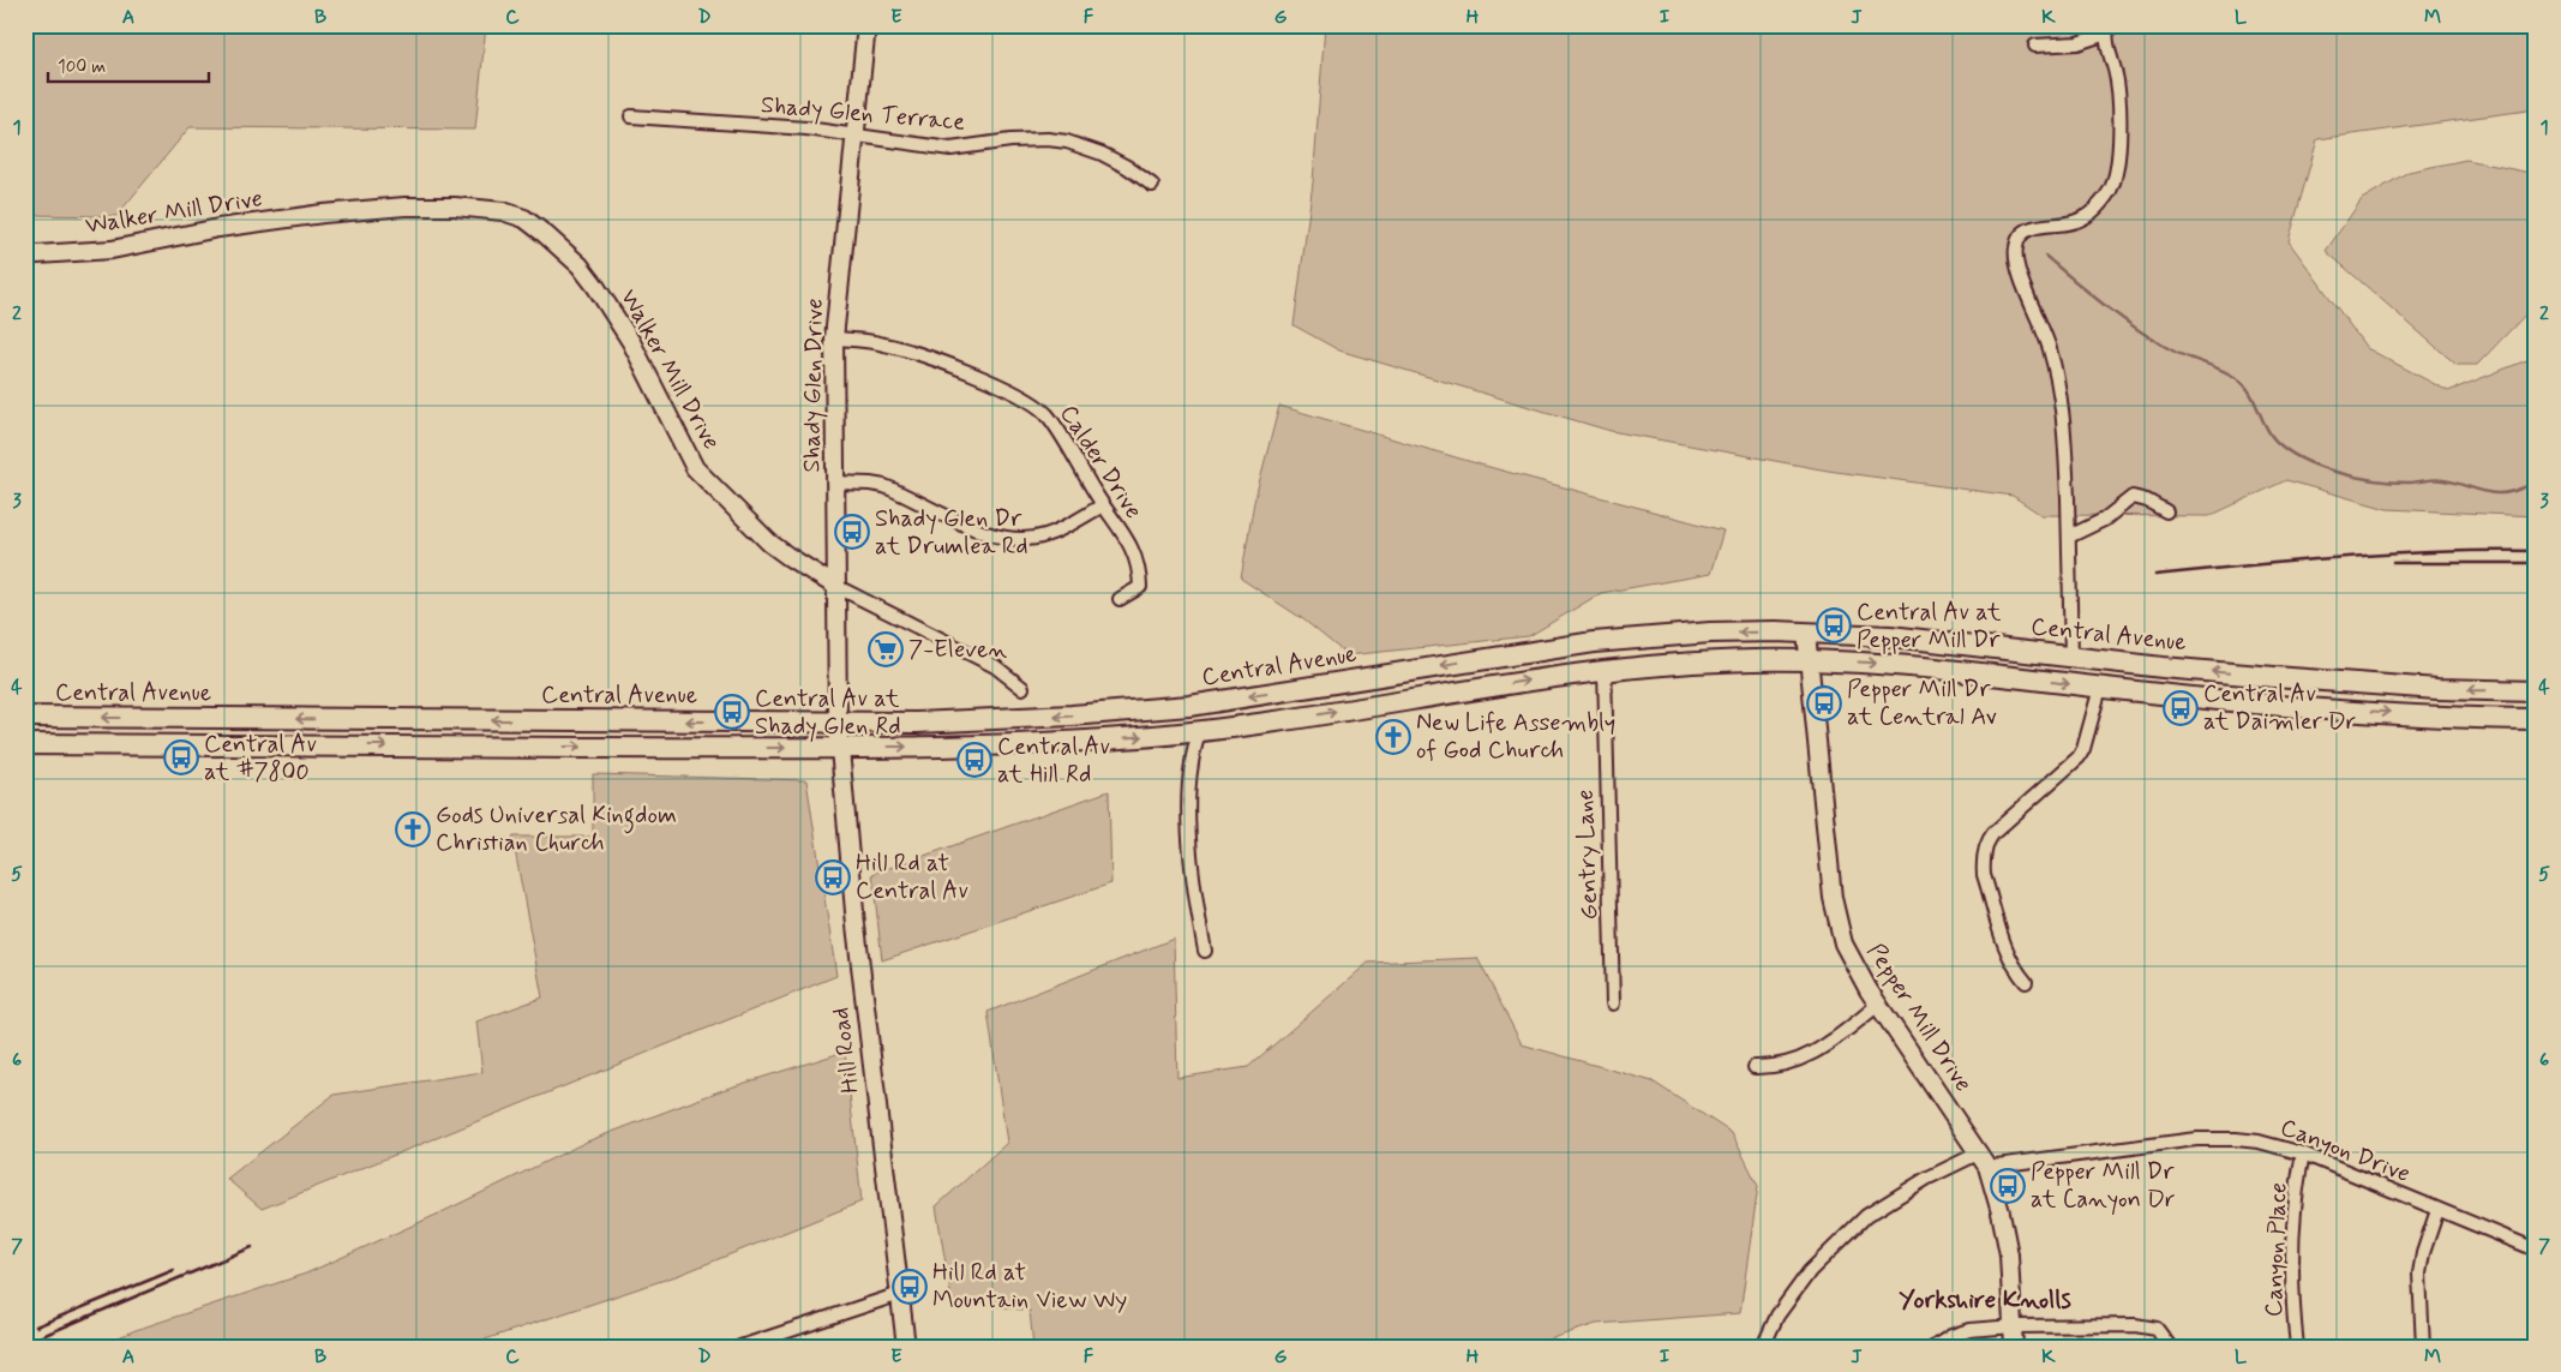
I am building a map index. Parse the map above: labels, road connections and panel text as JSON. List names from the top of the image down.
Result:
{
  "streets": {
    "main road": ["Central Avenue"],
    "street": [
      "Shady Glen Terrace",
      "Walker Mill Drive",
      "Shady Glen Drive",
      "Calder Drive",
      "Gentry Lane",
      "Pepper Mill Drive",
      "Hill Road",
      "Canyon Drive",
      "Canyon Place"
    ]
  },
  "crossings": [
    ["Shady Glen Terrace", "Shady Glen Drive"],
    ["Walker Mill Drive", "Shady Glen Drive"],
    ["Shady Glen Drive", "Calder Drive"],
    ["Shady Glen Drive", "Central Avenue"],
    ["Shady Glen Drive", "Hill Road"],
    ["Central Avenue", "Pepper Mill Drive"],
    ["Pepper Mill Drive", "Canyon Drive"],
    ["Canyon Drive", "Canyon Place"]
  ],
  "districts": ["Yorkshire Knolls"],
  "places": {
    "bus stop": [
      "Shady Glen Dr at Drumlea Rd",
      "Central Av at Pepper Mill Dr",
      "Pepper Mill Dr at Central Av",
      "Central Av at Daimler Dr",
      "Central Av at Shady Glen Rd",
      "Central Av at #7800",
      "Central Av at Hill Rd",
      "Hill Rd at Central Av",
      "Pepper Mill Dr at Canyon Dr",
      "Hill Rd at Mountain View Wy"
    ],
    "supermarket": ["7-Eleven"],
    "church": ["New Life Assembly of God Church", "Gods Universal Kingdom Christian Church"]
  },
  "scale_bar": "100 m",
  "grid": {
    "columns": [
      "A",
      "B",
      "C",
      "D",
      "E",
      "F",
      "G",
      "H",
      "I",
      "J",
      "K",
      "L",
      "M"
    ],
    "rows": [
      "1",
      "2",
      "3",
      "4",
      "5",
      "6",
      "7"
    ]
  }
}
